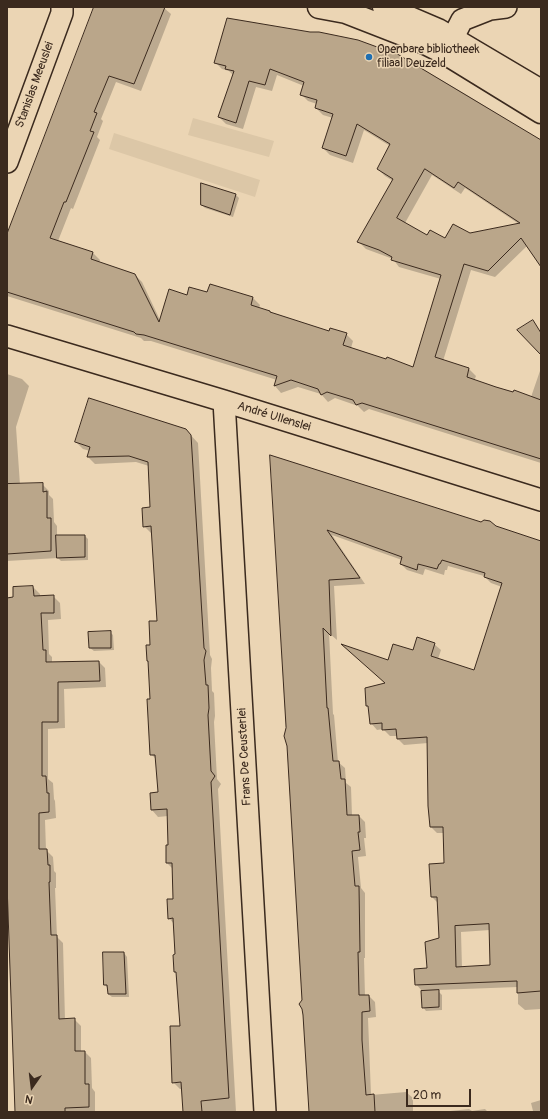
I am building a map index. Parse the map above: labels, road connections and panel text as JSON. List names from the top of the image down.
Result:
{
  "streets": {
    "street": ["Stanislas Meeuslei", "André Ullenslei", "Frans De Ceusterlei"]
  },
  "crossings": [
    ["André Ullenslei", "Frans De Ceusterlei"]
  ],
  "places": ["Openbare bibliotheek filiaal Deuzeld"],
  "scale_bar": "20 m",
  "north": "bottom"
}
